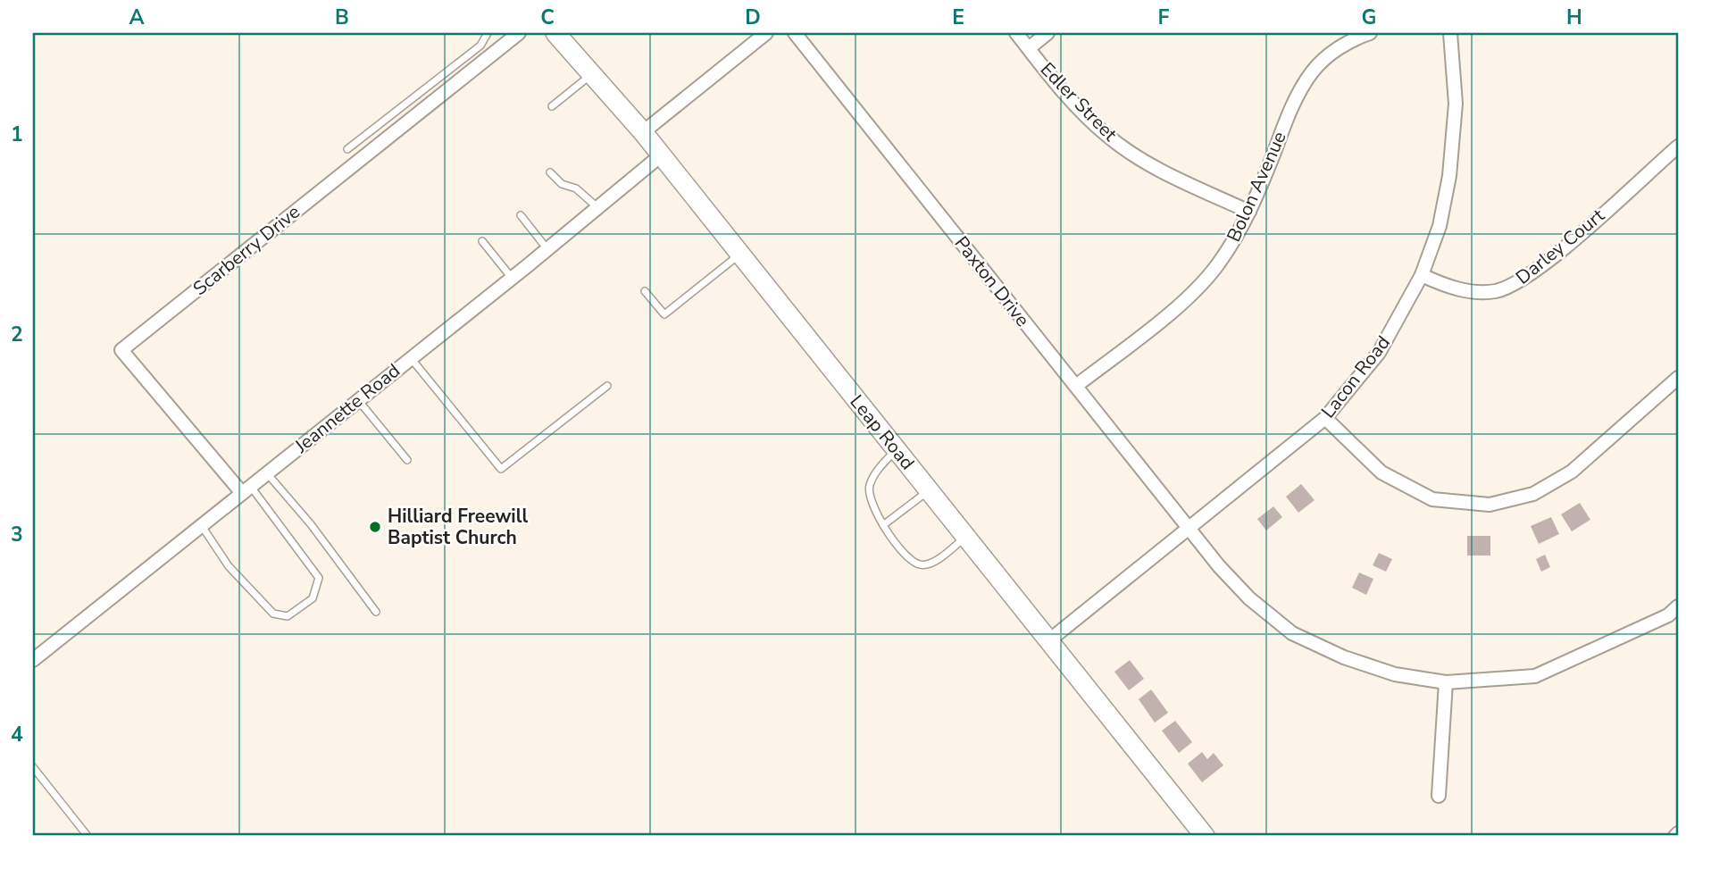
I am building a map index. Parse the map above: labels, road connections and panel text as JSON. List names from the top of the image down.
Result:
{
  "streets": {
    "street": [
      "Edler Street",
      "Bolon Avenue",
      "Darley Court",
      "Scarberry Drive",
      "Paxton Drive",
      "Lacon Road",
      "Jeannette Road",
      "Leap Road"
    ]
  },
  "crossings": [
    ["Edler Street", "Bolon Avenue"],
    ["Bolon Avenue", "Paxton Drive"],
    ["Darley Court", "Lacon Road"],
    ["Scarberry Drive", "Jeannette Road"],
    ["Paxton Drive", "Lacon Road"],
    ["Lacon Road", "Leap Road"],
    ["Jeannette Road", "Leap Road"]
  ],
  "places": ["Hilliard Freewill Baptist Church"],
  "grid": {
    "columns": [
      "A",
      "B",
      "C",
      "D",
      "E",
      "F",
      "G",
      "H"
    ],
    "rows": [
      "1",
      "2",
      "3",
      "4"
    ]
  }
}
